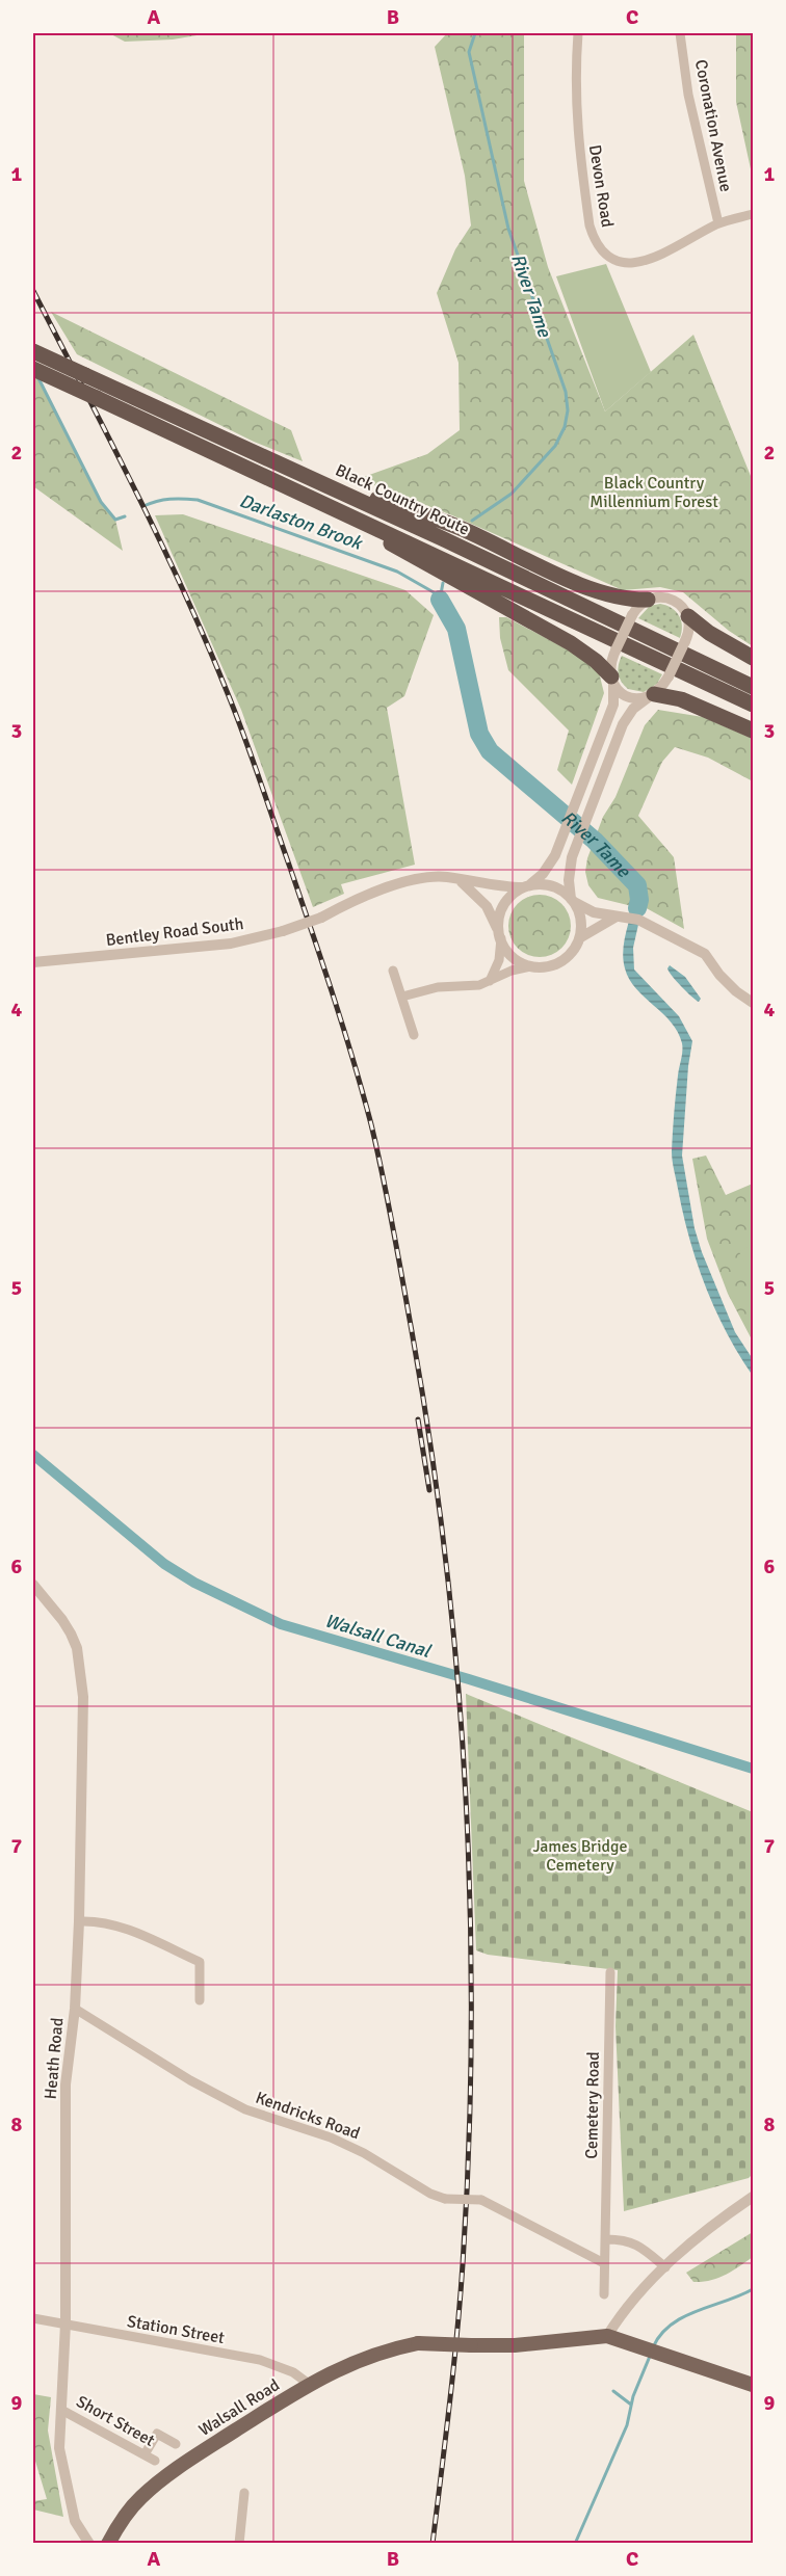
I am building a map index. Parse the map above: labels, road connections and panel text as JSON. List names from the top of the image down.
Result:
{
  "streets": {
    "highway": ["Black Country Route"],
    "main road": ["Walsall Road"],
    "street": [
      "Coronation Avenue",
      "Devon Road",
      "Bentley Road South",
      "Heath Road",
      "Cemetery Road",
      "Kendricks Road",
      "Station Street",
      "Short Street"
    ]
  },
  "crossings": [
    ["Coronation Avenue", "Devon Road"],
    ["Heath Road", "Kendricks Road"],
    ["Heath Road", "Station Street"],
    ["Heath Road", "Short Street"],
    ["Cemetery Road", "Kendricks Road"],
    ["Station Street", "Walsall Road"]
  ],
  "water": ["River Tame", "Darlaston Brook", "Walsall Canal"],
  "parks": ["Black Country Millennium Forest", "James Bridge Cemetery"],
  "grid": {
    "columns": ["A", "B", "C"],
    "rows": [
      "1",
      "2",
      "3",
      "4",
      "5",
      "6",
      "7",
      "8",
      "9"
    ]
  }
}
